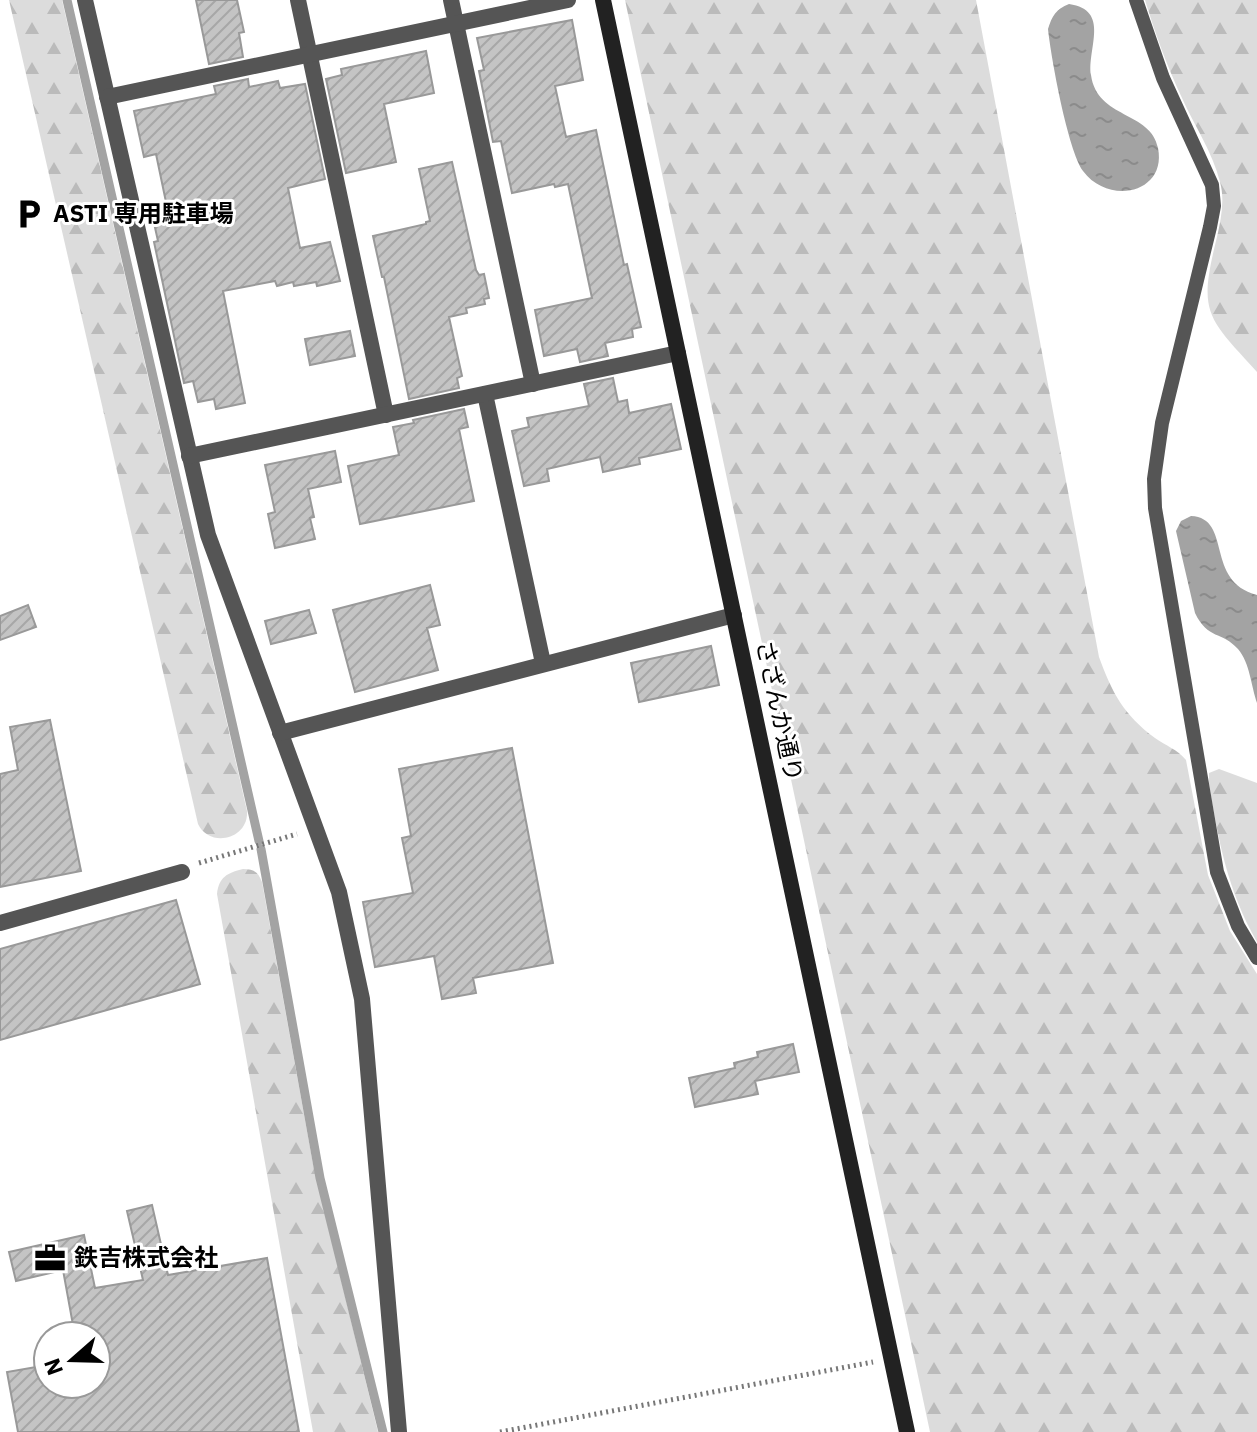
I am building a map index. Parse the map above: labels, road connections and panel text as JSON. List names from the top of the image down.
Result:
{
  "streets": {
    "street": ["さざんか通り"]
  },
  "places": {
    "parking": ["ASTI 専用駐車場"],
    "office": ["鉄吉株式会社"]
  },
  "north": "left"
}
